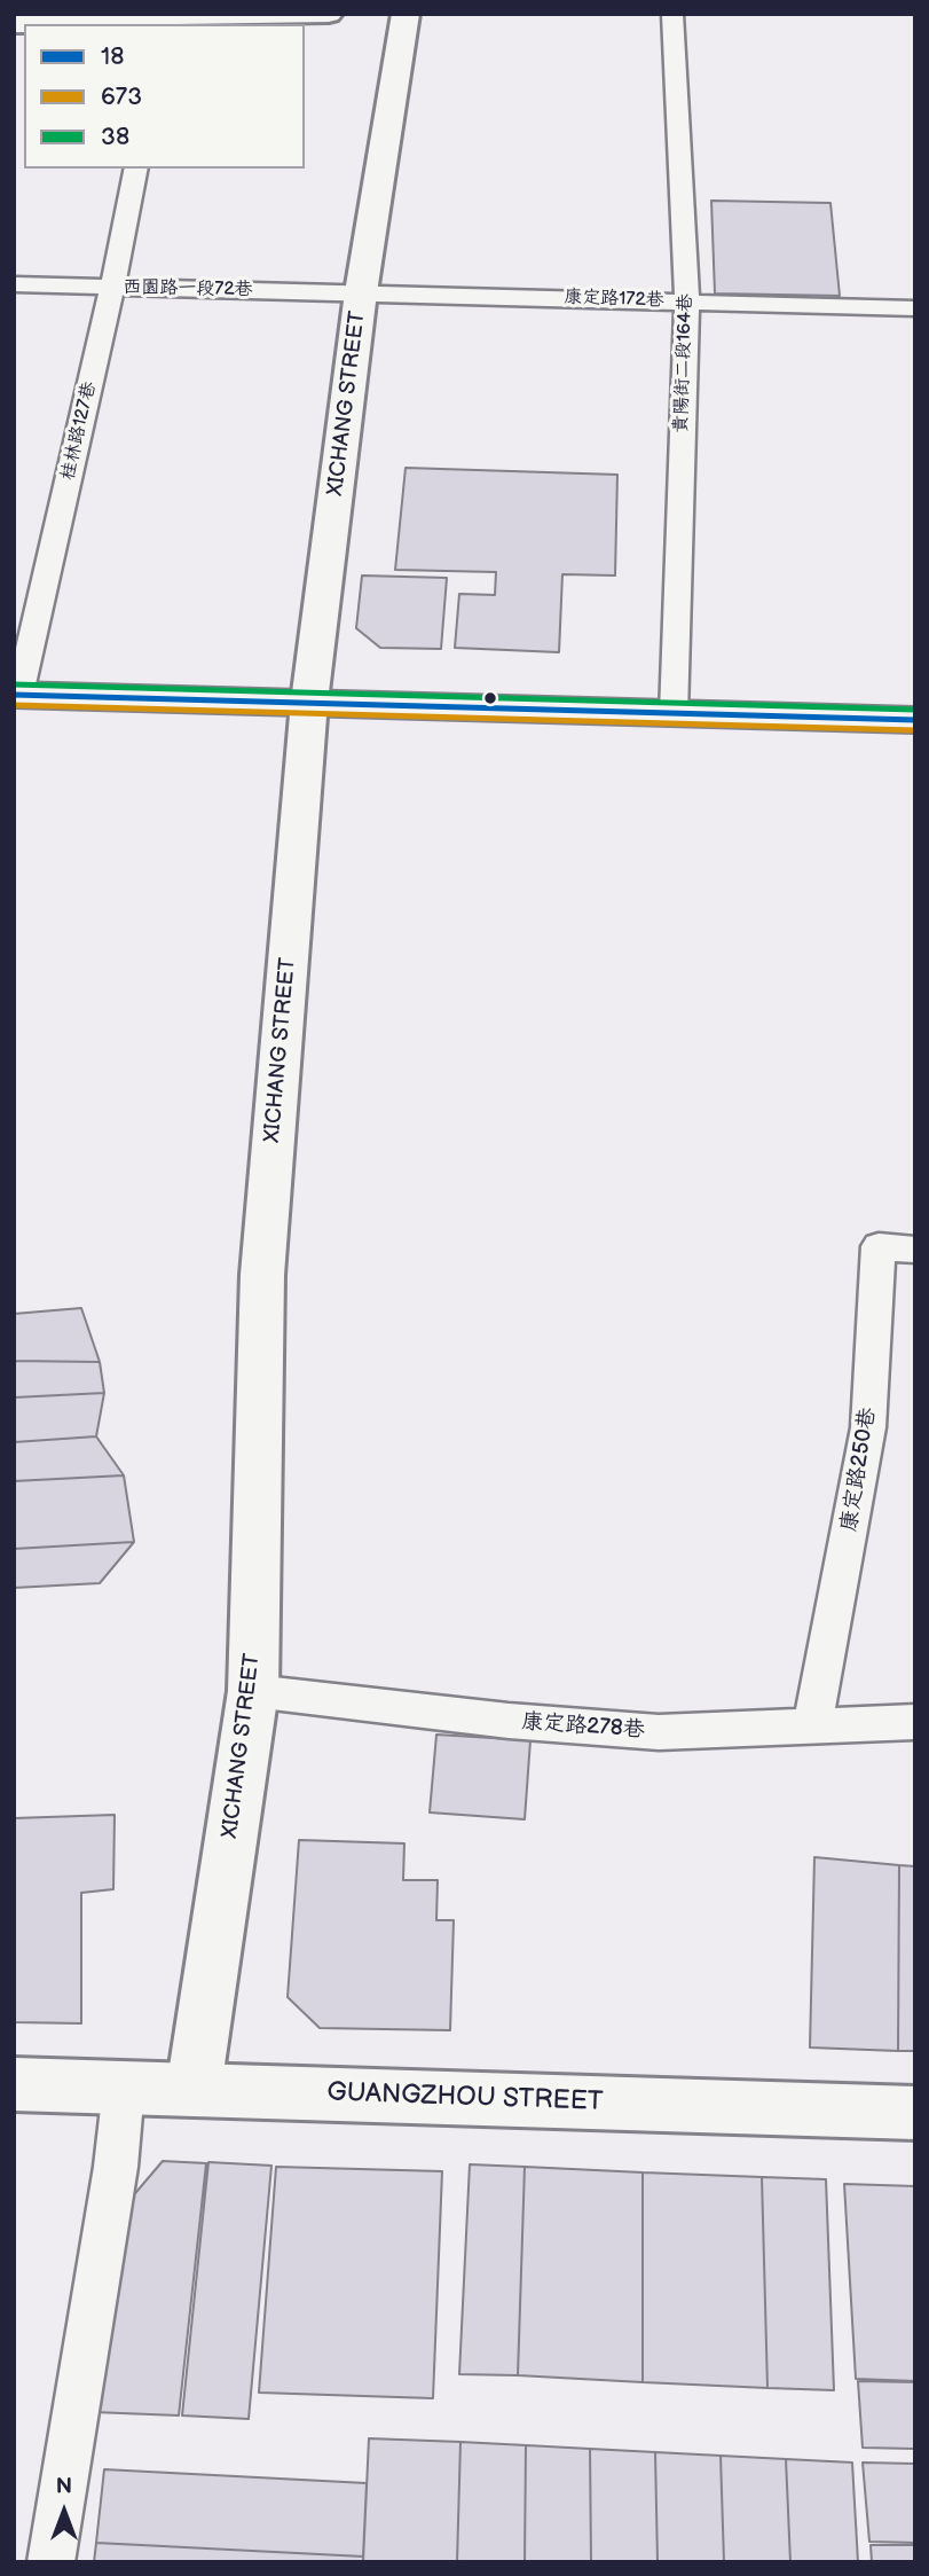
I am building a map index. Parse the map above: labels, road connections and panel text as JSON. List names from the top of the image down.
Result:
{
  "streets": {
    "street": ["XICHANG STREET", "GUANGZHOU STREET"],
    "lane": [
      "西園路一段72巷",
      "康定路172巷",
      "貴陽街二段164巷",
      "桂林路127巷",
      "康定路250巷",
      "康定路278巷"
    ]
  },
  "crossings": [
    ["西園路一段72巷", "康定路172巷"],
    ["西園路一段72巷", "XICHANG STREET"],
    ["西園路一段72巷", "桂林路127巷"],
    ["康定路172巷", "貴陽街二段164巷"],
    ["康定路172巷", "XICHANG STREET"],
    ["XICHANG STREET", "康定路278巷"],
    ["XICHANG STREET", "GUANGZHOU STREET"],
    ["康定路250巷", "康定路278巷"]
  ],
  "lines": ["transit line 38", "transit line 18", "transit line 673"],
  "legend": ["18", "673", "38"],
  "north": "top"
}
